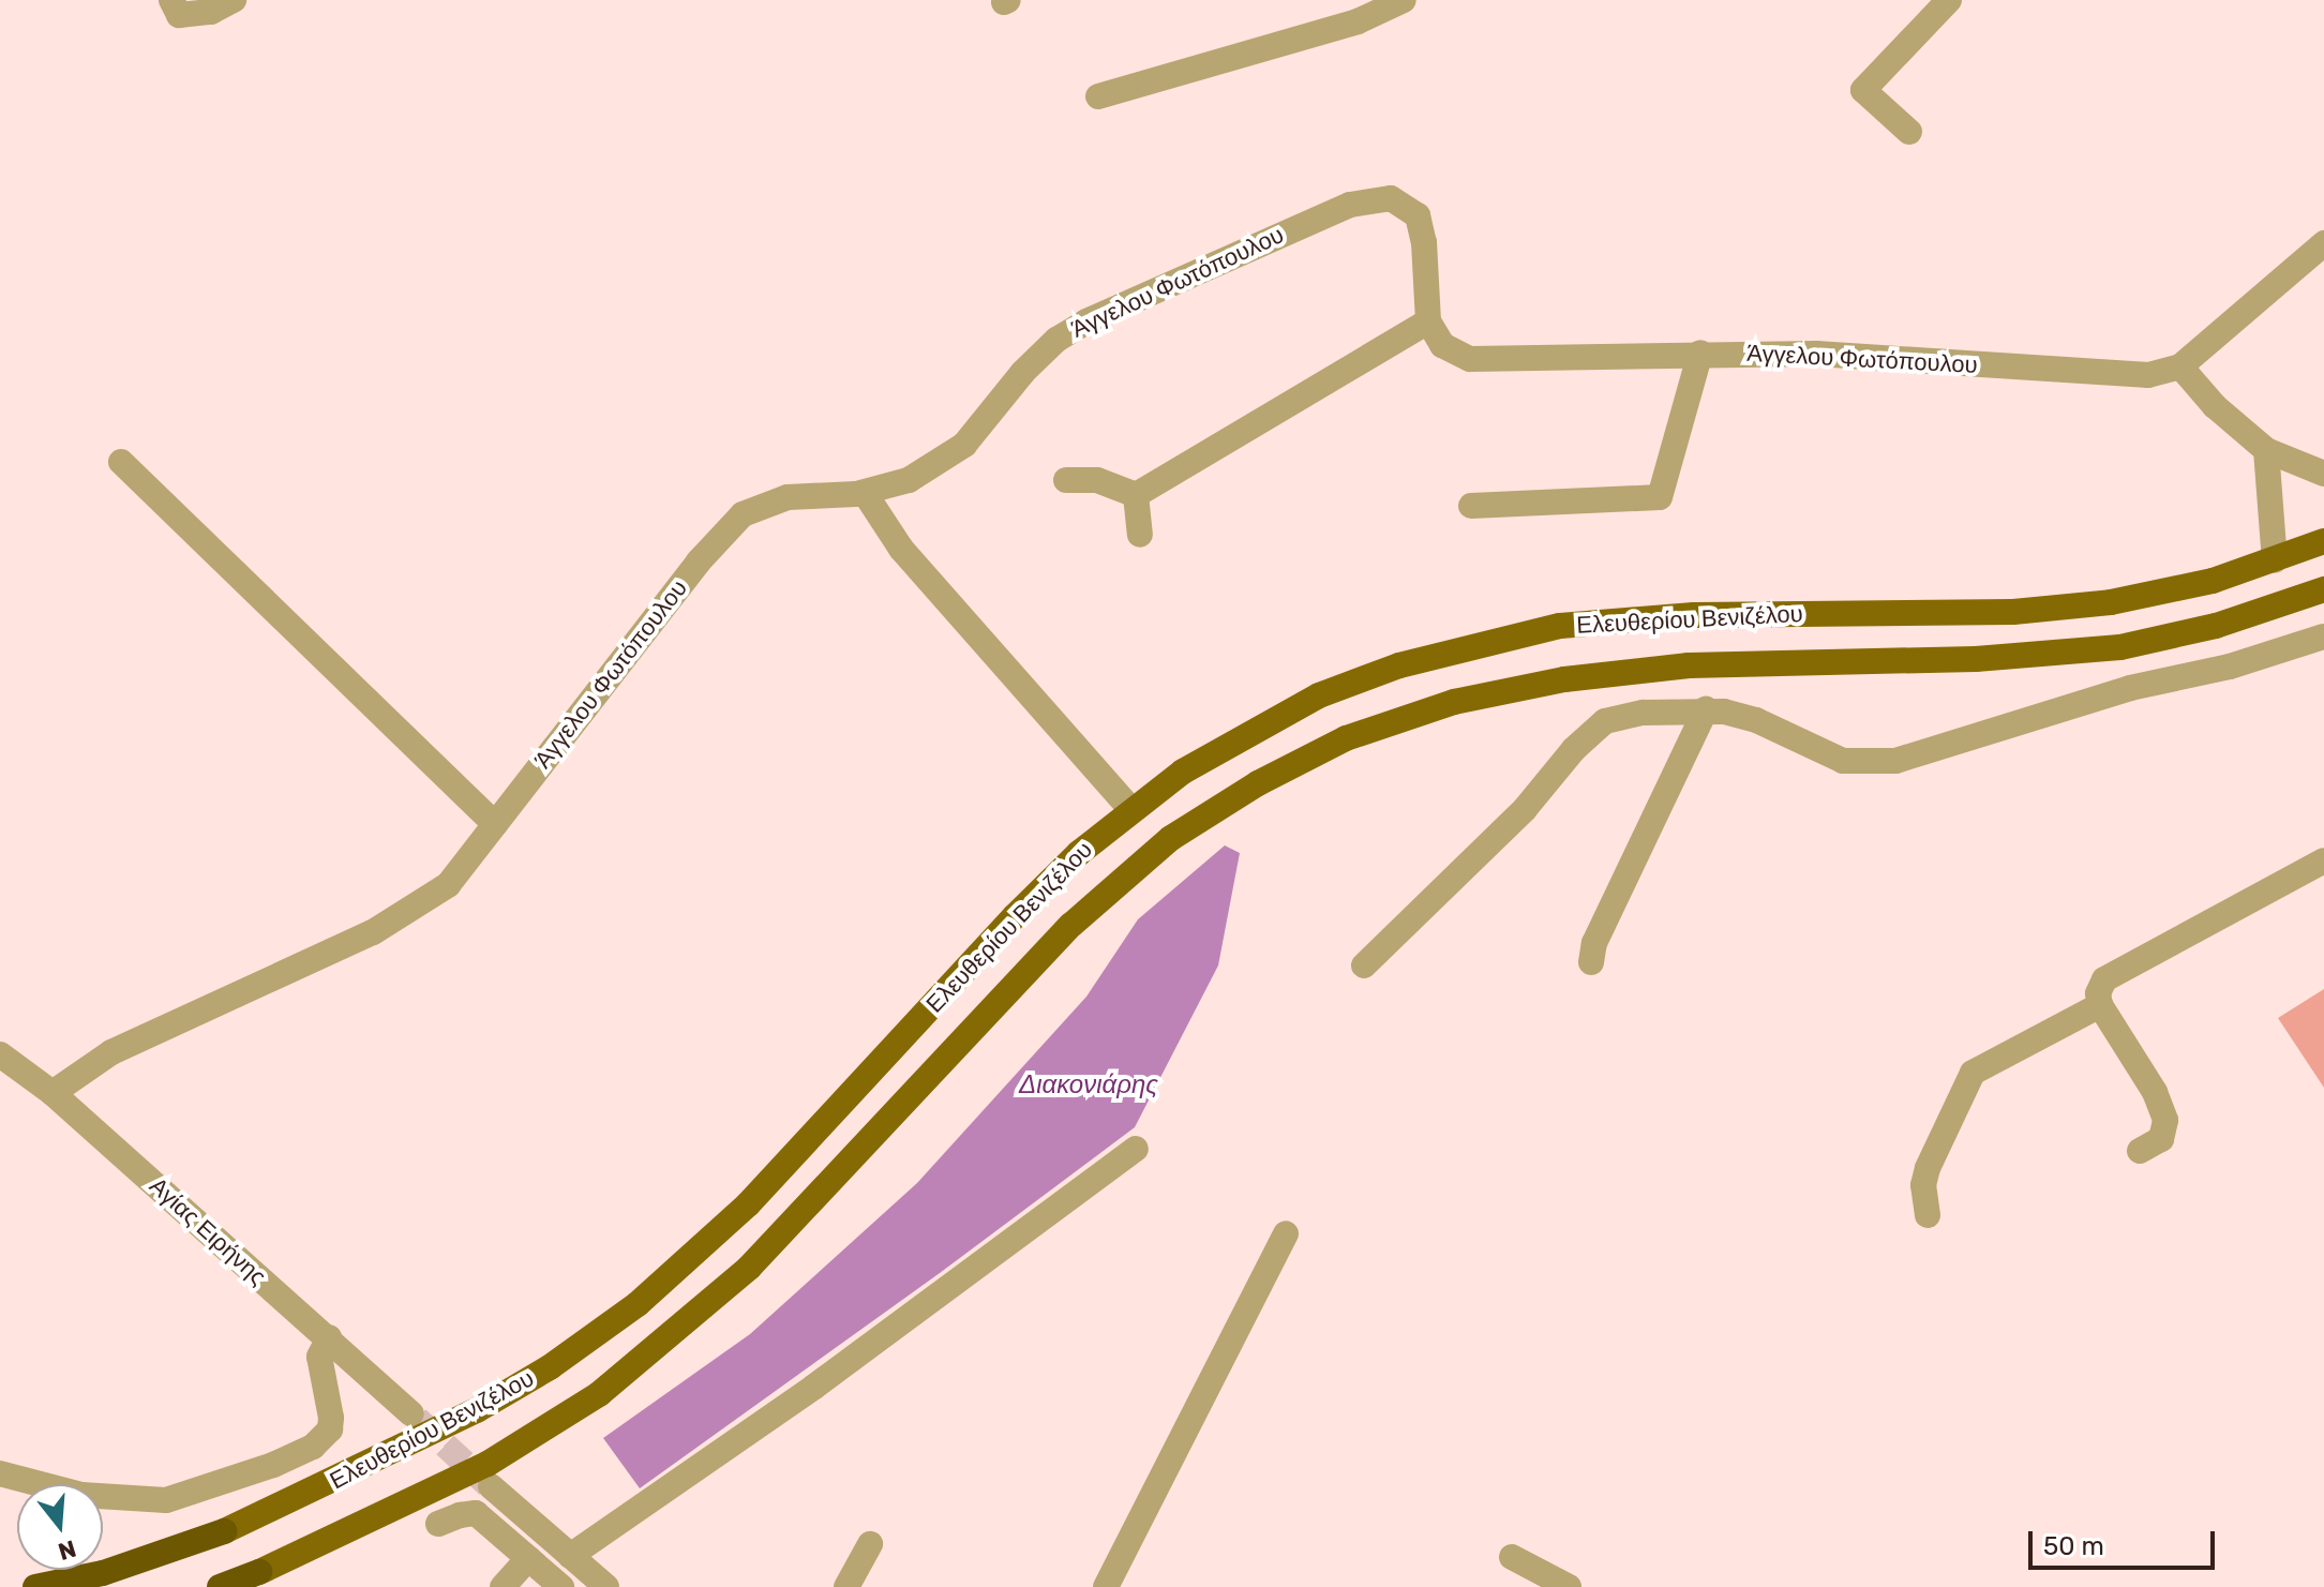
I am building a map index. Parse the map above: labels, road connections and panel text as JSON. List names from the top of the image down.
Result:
{
  "streets": {
    "main road": ["Ελευθερίου Βενιζέλου"],
    "street": ["Άγγελου Φωτόπουλου", "Αγίας Ειρήνης"]
  },
  "crossings": [
    ["Άγγελου Φωτόπουλου", "Αγίας Ειρήνης"]
  ],
  "water": ["Διακονιάρης"],
  "scale_bar": "50 m",
  "north": "bottom"
}
